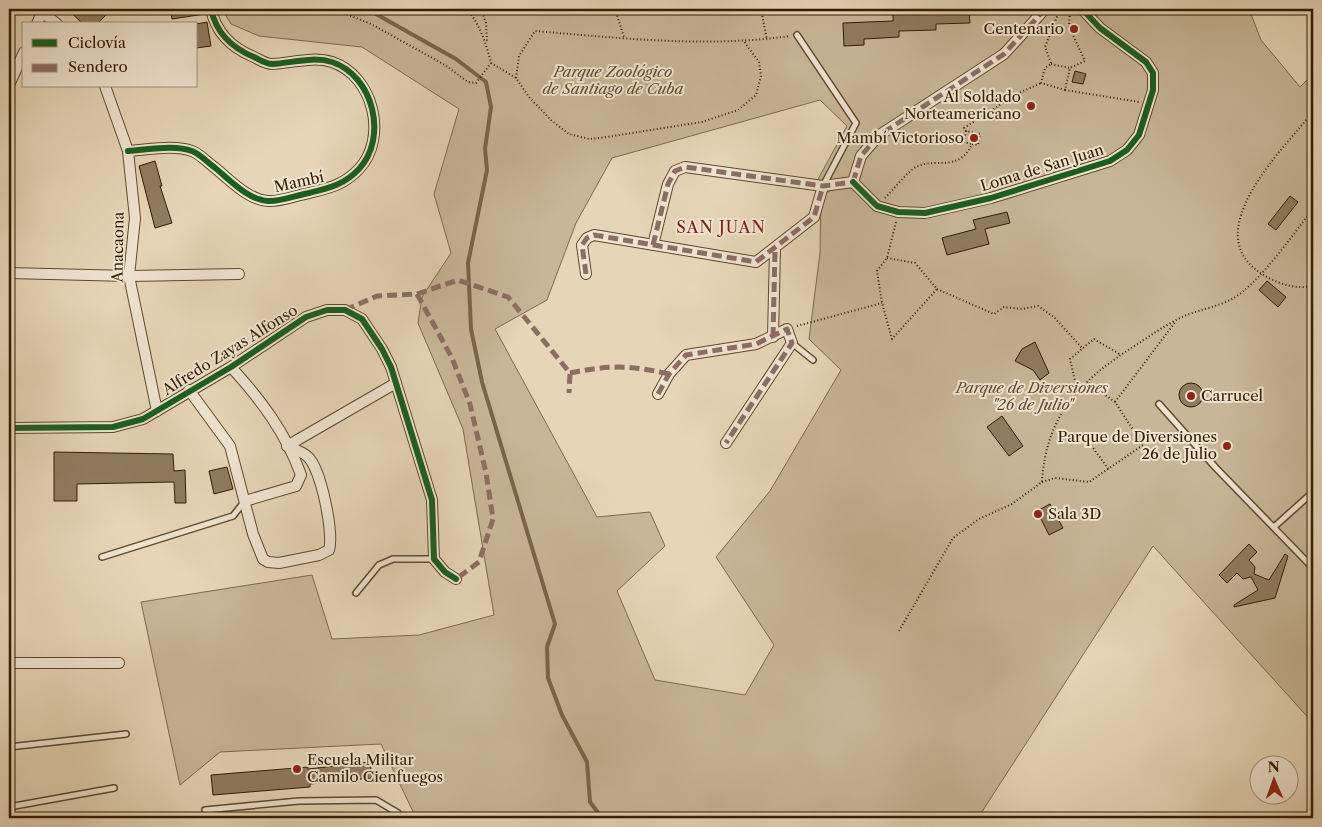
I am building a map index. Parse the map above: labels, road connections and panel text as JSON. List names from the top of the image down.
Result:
{
  "streets": {
    "street": [
      "Loma de San Juan",
      "Mambí",
      "Anacaona",
      "Alfredo Zayas Alfonso"
    ]
  },
  "crossings": [
    ["Mambí", "Anacaona"],
    ["Anacaona", "Alfredo Zayas Alfonso"]
  ],
  "districts": ["SAN JUAN"],
  "parks": ["Parque Zoológico de Santiago de Cuba", "Parque de Diversiones \"26 de Julio\""],
  "places": [
    "Centenario",
    "Al Soldado Norteamericano",
    "Mambí Victorioso",
    "Carrucel",
    "Parque de Diversiones 26 de Julio",
    "Sala 3D",
    "Escuela Militar Camilo Cienfuegos"
  ],
  "legend": ["Ciclovía", "Sendero"],
  "north": "top"
}
